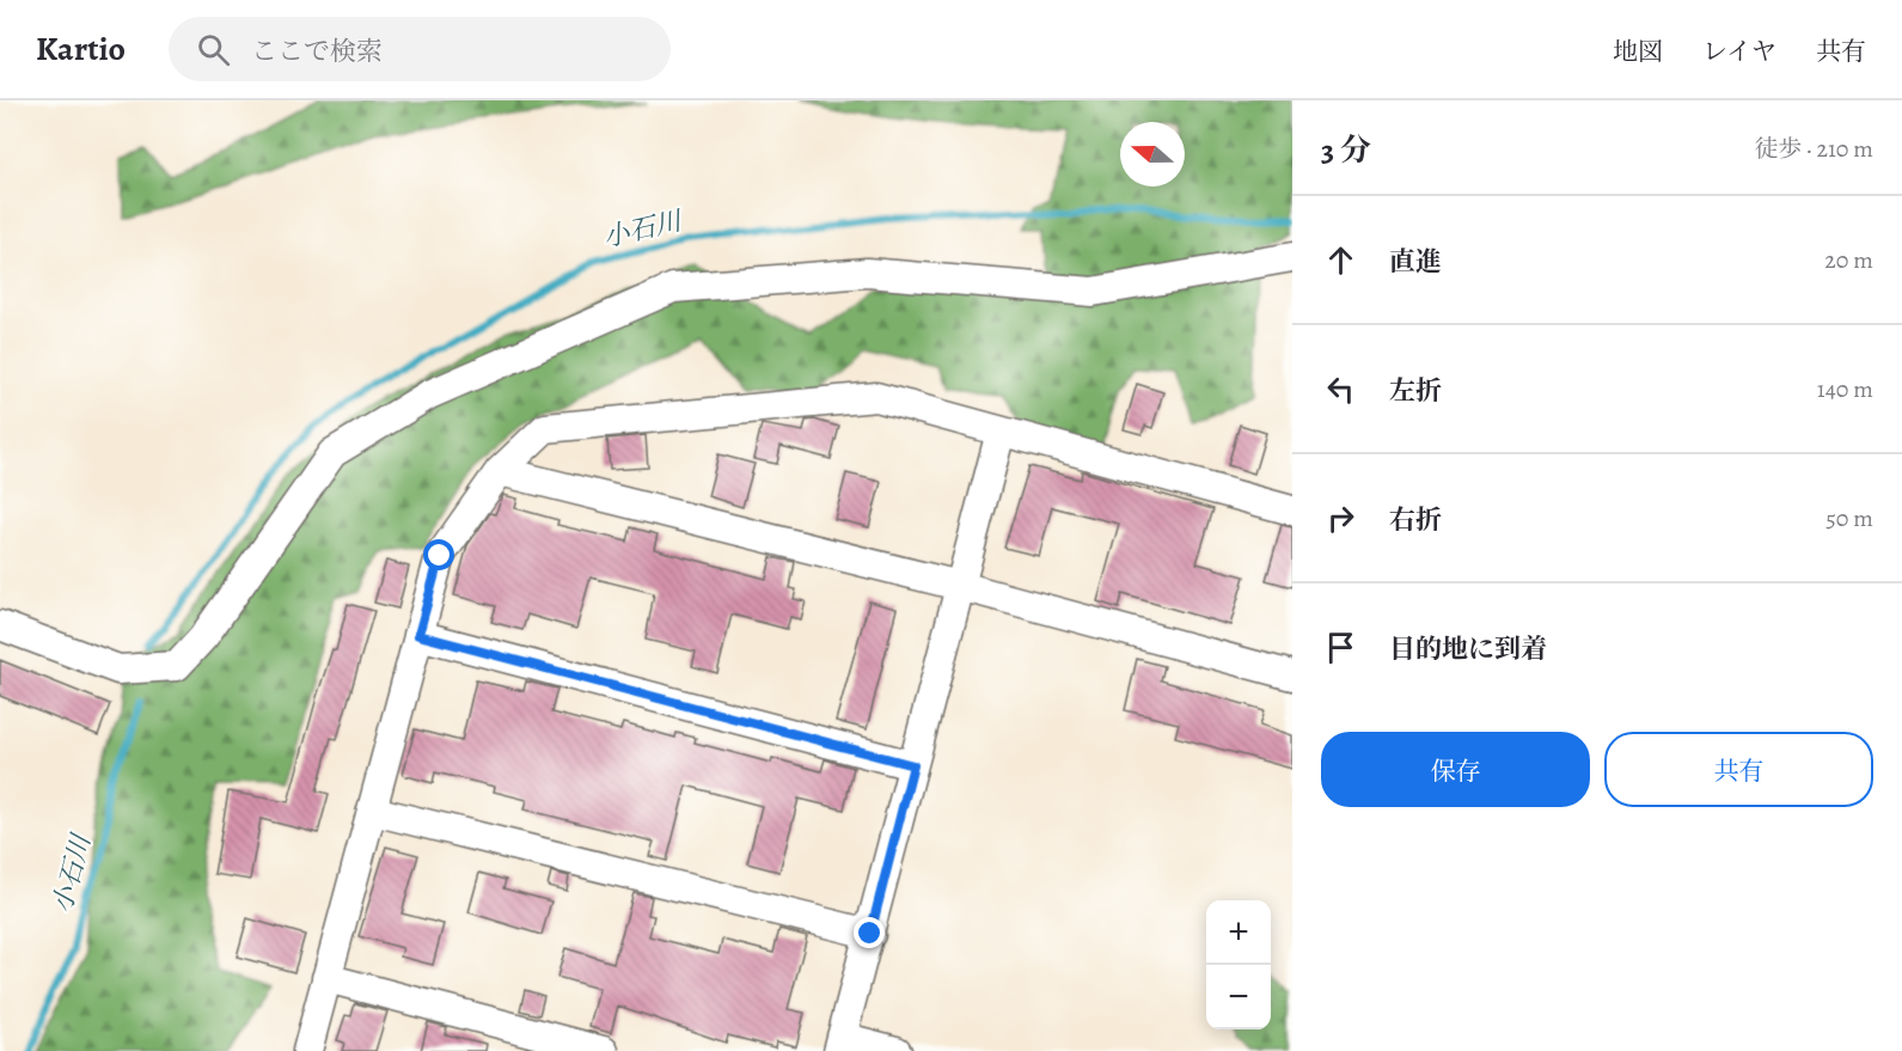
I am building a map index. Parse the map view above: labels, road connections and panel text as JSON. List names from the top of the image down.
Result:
{
  "water": ["小石川"],
  "north": "left",
  "page": {
    "header": "Kartio",
    "search": "ここで検索",
    "nav": ["地図", "レイヤ", "共有"],
    "heading": ["3 分", "徒歩 · 210 m"],
    "list": [
      ["直進", "20 m"],
      ["左折", "140 m"],
      ["右折", "50 m"],
      "目的地に到着"
    ],
    "buttons": ["保存", "共有"],
    "map_buttons": ["+", "−"]
  }
}
